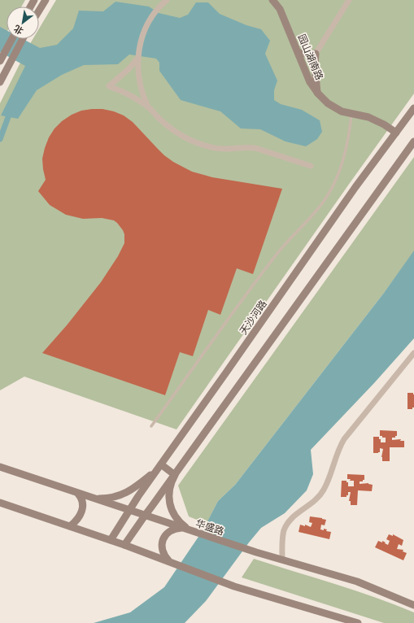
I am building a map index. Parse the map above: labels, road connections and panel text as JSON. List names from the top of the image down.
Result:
{
  "streets": {
    "main road": ["园山湖南路", "天沙河路", "华盛路"]
  },
  "crossings": [
    ["园山湖南路", "天沙河路"],
    ["天沙河路", "华盛路"]
  ],
  "north": "bottom left"
}
